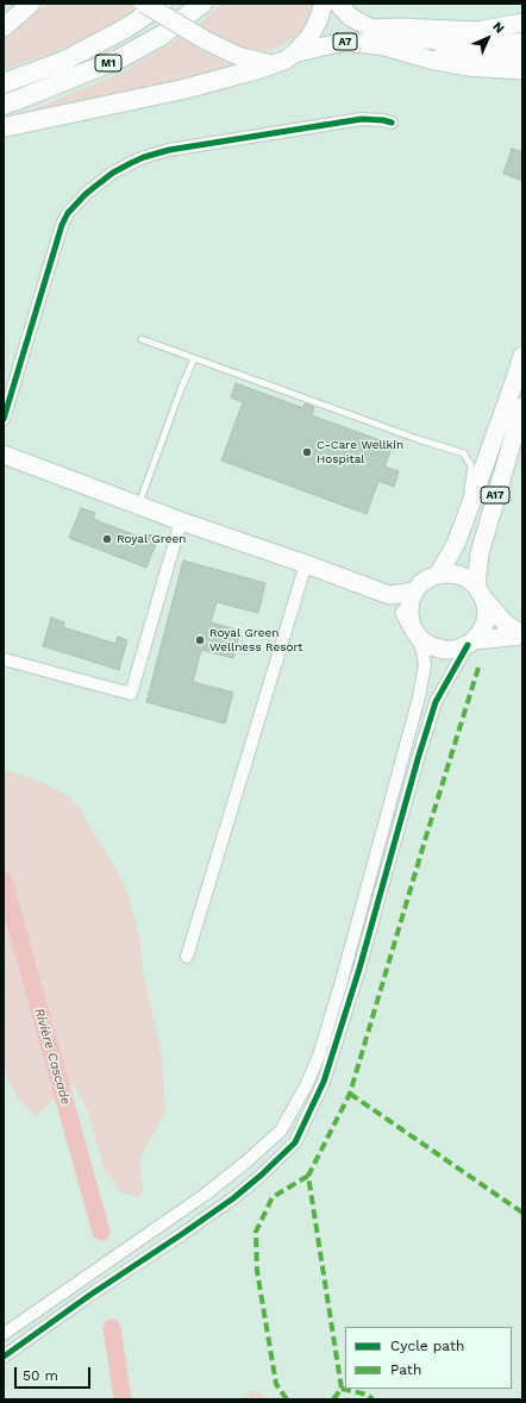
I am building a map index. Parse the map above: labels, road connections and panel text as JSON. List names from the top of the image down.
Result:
{
  "streets": {
    "highway": ["M1"],
    "main road": ["A7", "A17"]
  },
  "water": ["Rivière Cascade"],
  "places": ["C-Care Wellkin Hospital", "Royal Green", "Royal Green Wellness Resort"],
  "legend": ["Cycle path", "Path"],
  "scale_bar": "50 m",
  "north": "top right"
}
